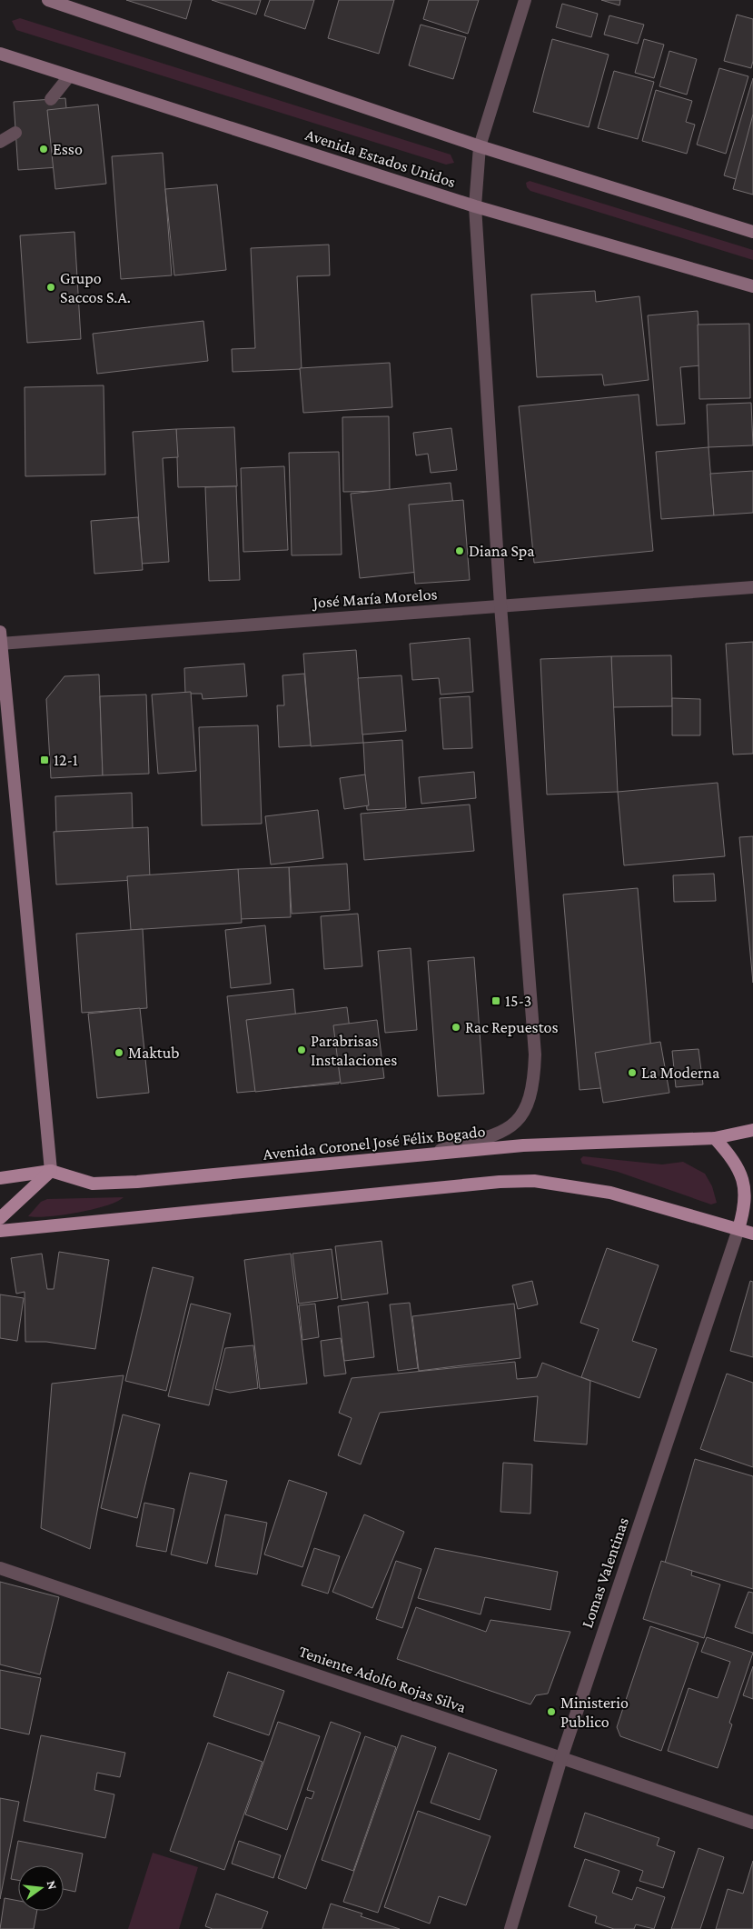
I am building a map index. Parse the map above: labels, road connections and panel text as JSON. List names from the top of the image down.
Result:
{
  "streets": {
    "main road": ["Avenida Estados Unidos", "Avenida Coronel José Félix Bogado"],
    "street": ["José María Morelos", "Lomas Valentinas", "Teniente Adolfo Rojas Silva"]
  },
  "crossings": [
    ["Lomas Valentinas", "Teniente Adolfo Rojas Silva"]
  ],
  "places": {
    "other": [
      "Esso",
      "Grupo Saccos S.A.",
      "Diana Spa",
      "Rac Repuestos",
      "Parabrisas Instalaciones",
      "Maktub",
      "La Moderna",
      "Ministerio Publico"
    ],
    "transit": ["12-1", "15-3"]
  },
  "north": "right"
}
